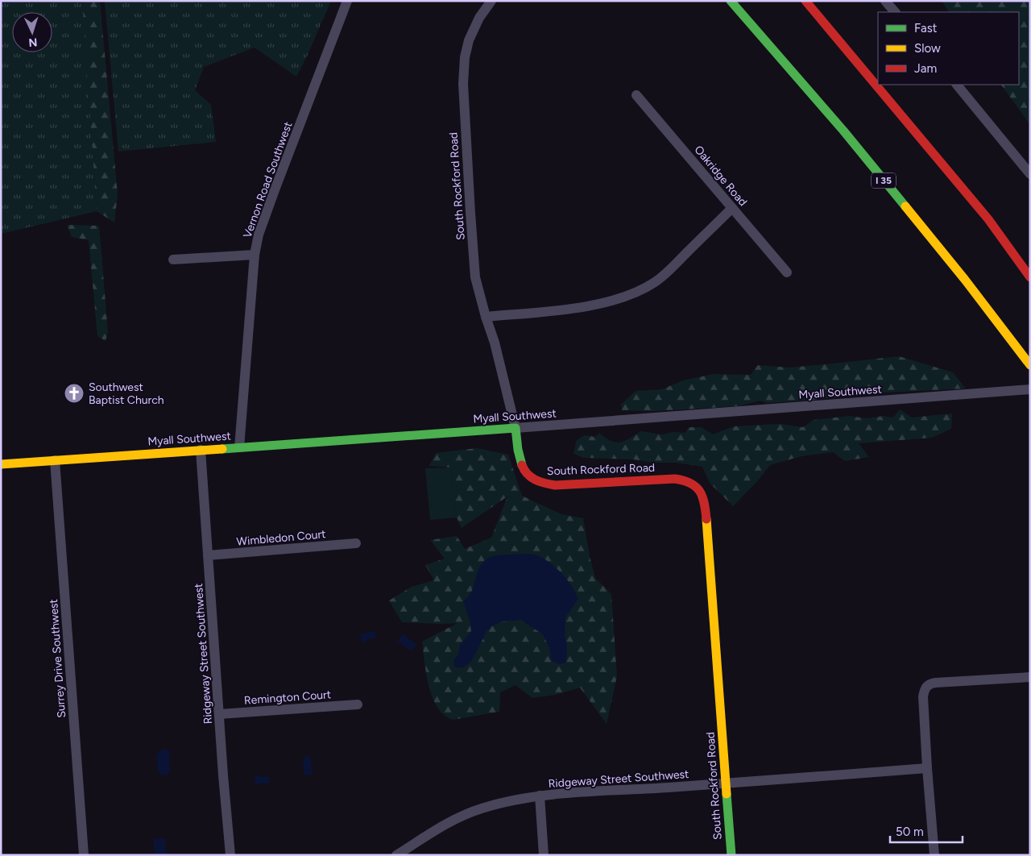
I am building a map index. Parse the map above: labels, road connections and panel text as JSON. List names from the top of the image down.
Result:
{
  "streets": {
    "main road": ["I 35", "South Rockford Road", "Myall Southwest"],
    "street": [
      "Oakridge Road",
      "Vernon Road Southwest",
      "Wimbledon Court",
      "Ridgeway Street Southwest",
      "Surrey Drive Southwest",
      "Remington Court"
    ]
  },
  "crossings": [
    ["Vernon Road Southwest", "Myall Southwest"],
    ["South Rockford Road", "Myall Southwest"],
    ["South Rockford Road", "Ridgeway Street Southwest"],
    ["Myall Southwest", "Ridgeway Street Southwest"],
    ["Myall Southwest", "Surrey Drive Southwest"],
    ["Wimbledon Court", "Ridgeway Street Southwest"],
    ["Ridgeway Street Southwest", "Remington Court"]
  ],
  "places": {
    "church": ["Southwest Baptist Church"]
  },
  "legend": ["Fast", "Slow", "Jam"],
  "scale_bar": "50 m",
  "north": "bottom"
}
